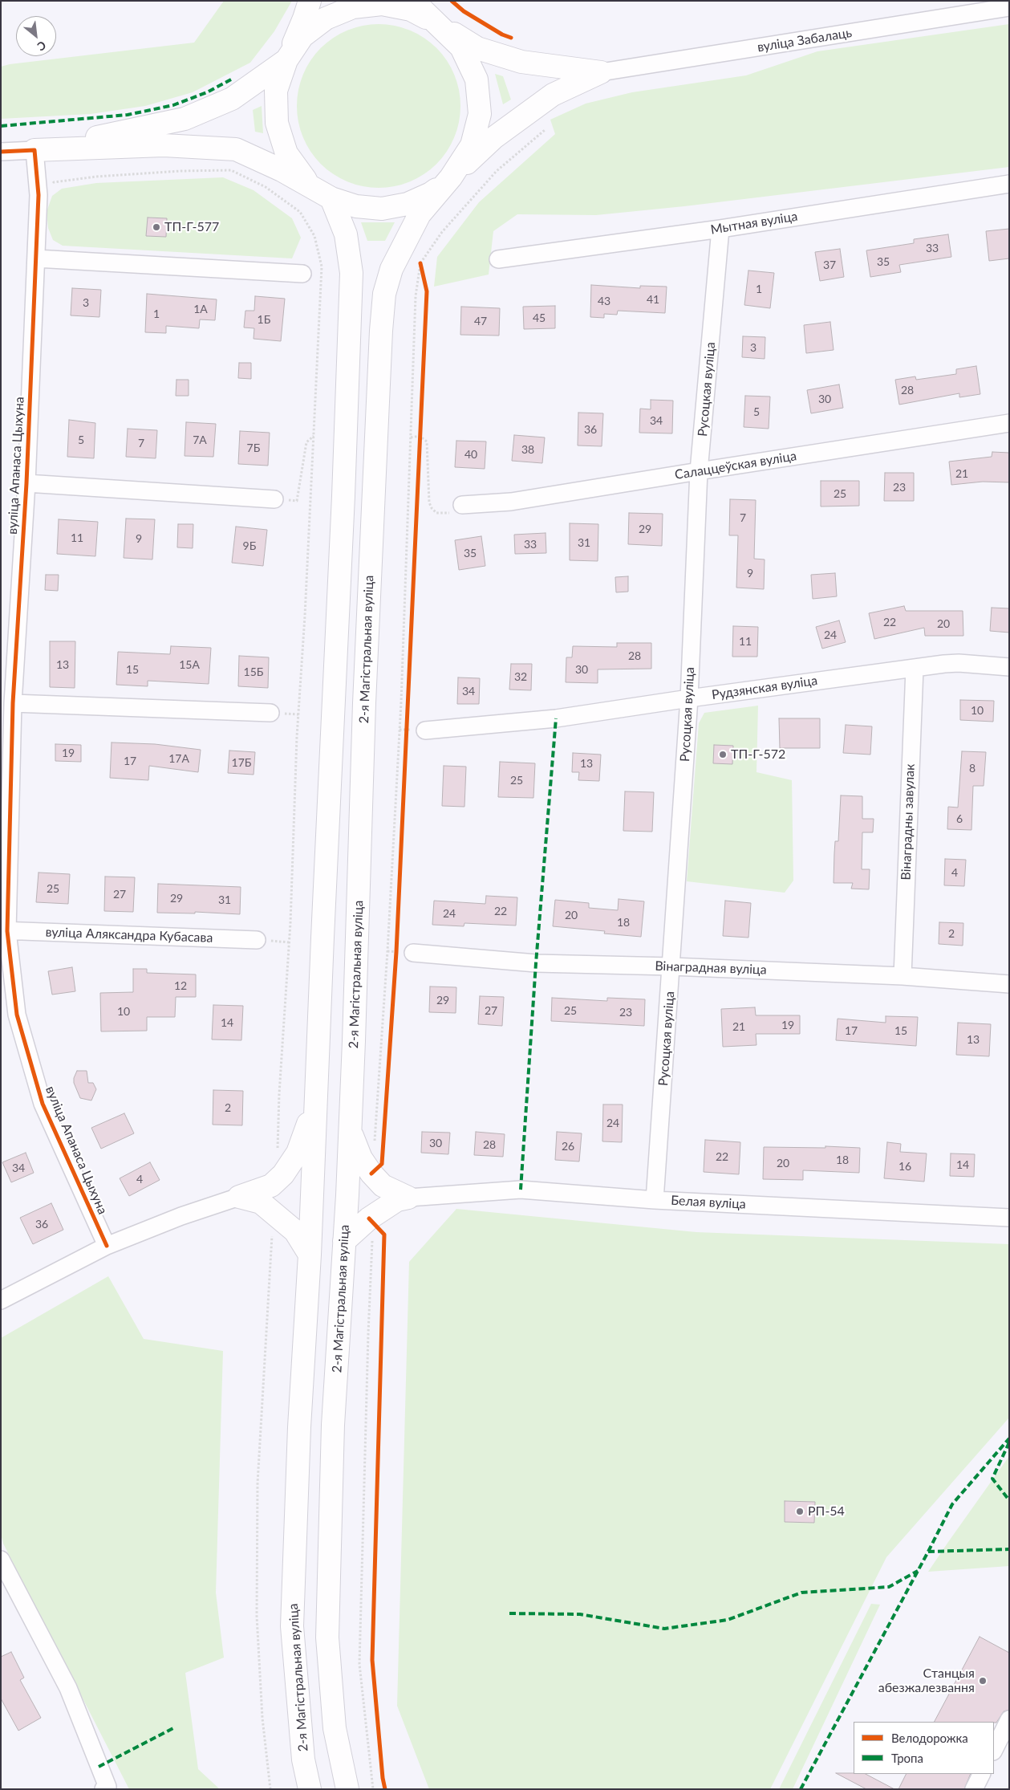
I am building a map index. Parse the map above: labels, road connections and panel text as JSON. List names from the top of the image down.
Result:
{
  "streets": {
    "main road": ["2-я Магістральная вуліца"],
    "street": [
      "вуліца Забалаць",
      "Мытная вуліца",
      "Русоцкая вуліца",
      "вуліца Апанаса Цыхуна",
      "Салаццеўская вуліца",
      "Рудзянская вуліца",
      "Вінаградны завулак",
      "вуліца Аляксандра Кубасава",
      "Вінаградная вуліца",
      "Белая вуліца"
    ]
  },
  "crossings": [
    ["Мытная вуліца", "Русоцкая вуліца"],
    ["Русоцкая вуліца", "Салаццеўская вуліца"],
    ["Русоцкая вуліца", "Рудзянская вуліца"],
    ["Русоцкая вуліца", "Вінаградная вуліца"],
    ["Русоцкая вуліца", "Белая вуліца"],
    ["вуліца Апанаса Цыхуна", "вуліца Аляксандра Кубасава"],
    ["Рудзянская вуліца", "Вінаградны завулак"],
    ["Вінаградны завулак", "Вінаградная вуліца"]
  ],
  "places": [
    "ТП-Г-577",
    "ТП-Г-572",
    "РП-54",
    "Станцыя абезжалезвання"
  ],
  "house_numbers": [
    "33",
    "35",
    "37",
    "1",
    "41",
    "43",
    "3",
    "1А",
    "1",
    "45",
    "1Б",
    "47",
    "3",
    "28",
    "30",
    "5",
    "34",
    "36",
    "5",
    "7А",
    "7",
    "7Б",
    "38",
    "40",
    "21",
    "23",
    "25",
    "7",
    "29",
    "11",
    "9",
    "31",
    "33",
    "9Б",
    "35",
    "9",
    "22",
    "20",
    "24",
    "11",
    "28",
    "13",
    "15А",
    "15",
    "30",
    "15Б",
    "32",
    "34",
    "10",
    "19",
    "17А",
    "17",
    "17Б",
    "13",
    "8",
    "25",
    "6",
    "4",
    "25",
    "27",
    "29",
    "31",
    "22",
    "24",
    "20",
    "18",
    "2",
    "12",
    "29",
    "27",
    "25",
    "10",
    "23",
    "14",
    "19",
    "21",
    "17",
    "15",
    "13",
    "2",
    "24",
    "30",
    "28",
    "26",
    "22",
    "18",
    "20",
    "14",
    "16",
    "34",
    "4",
    "36"
  ],
  "legend": ["Велодорожка", "Тропа"],
  "north": "bottom right"
}
